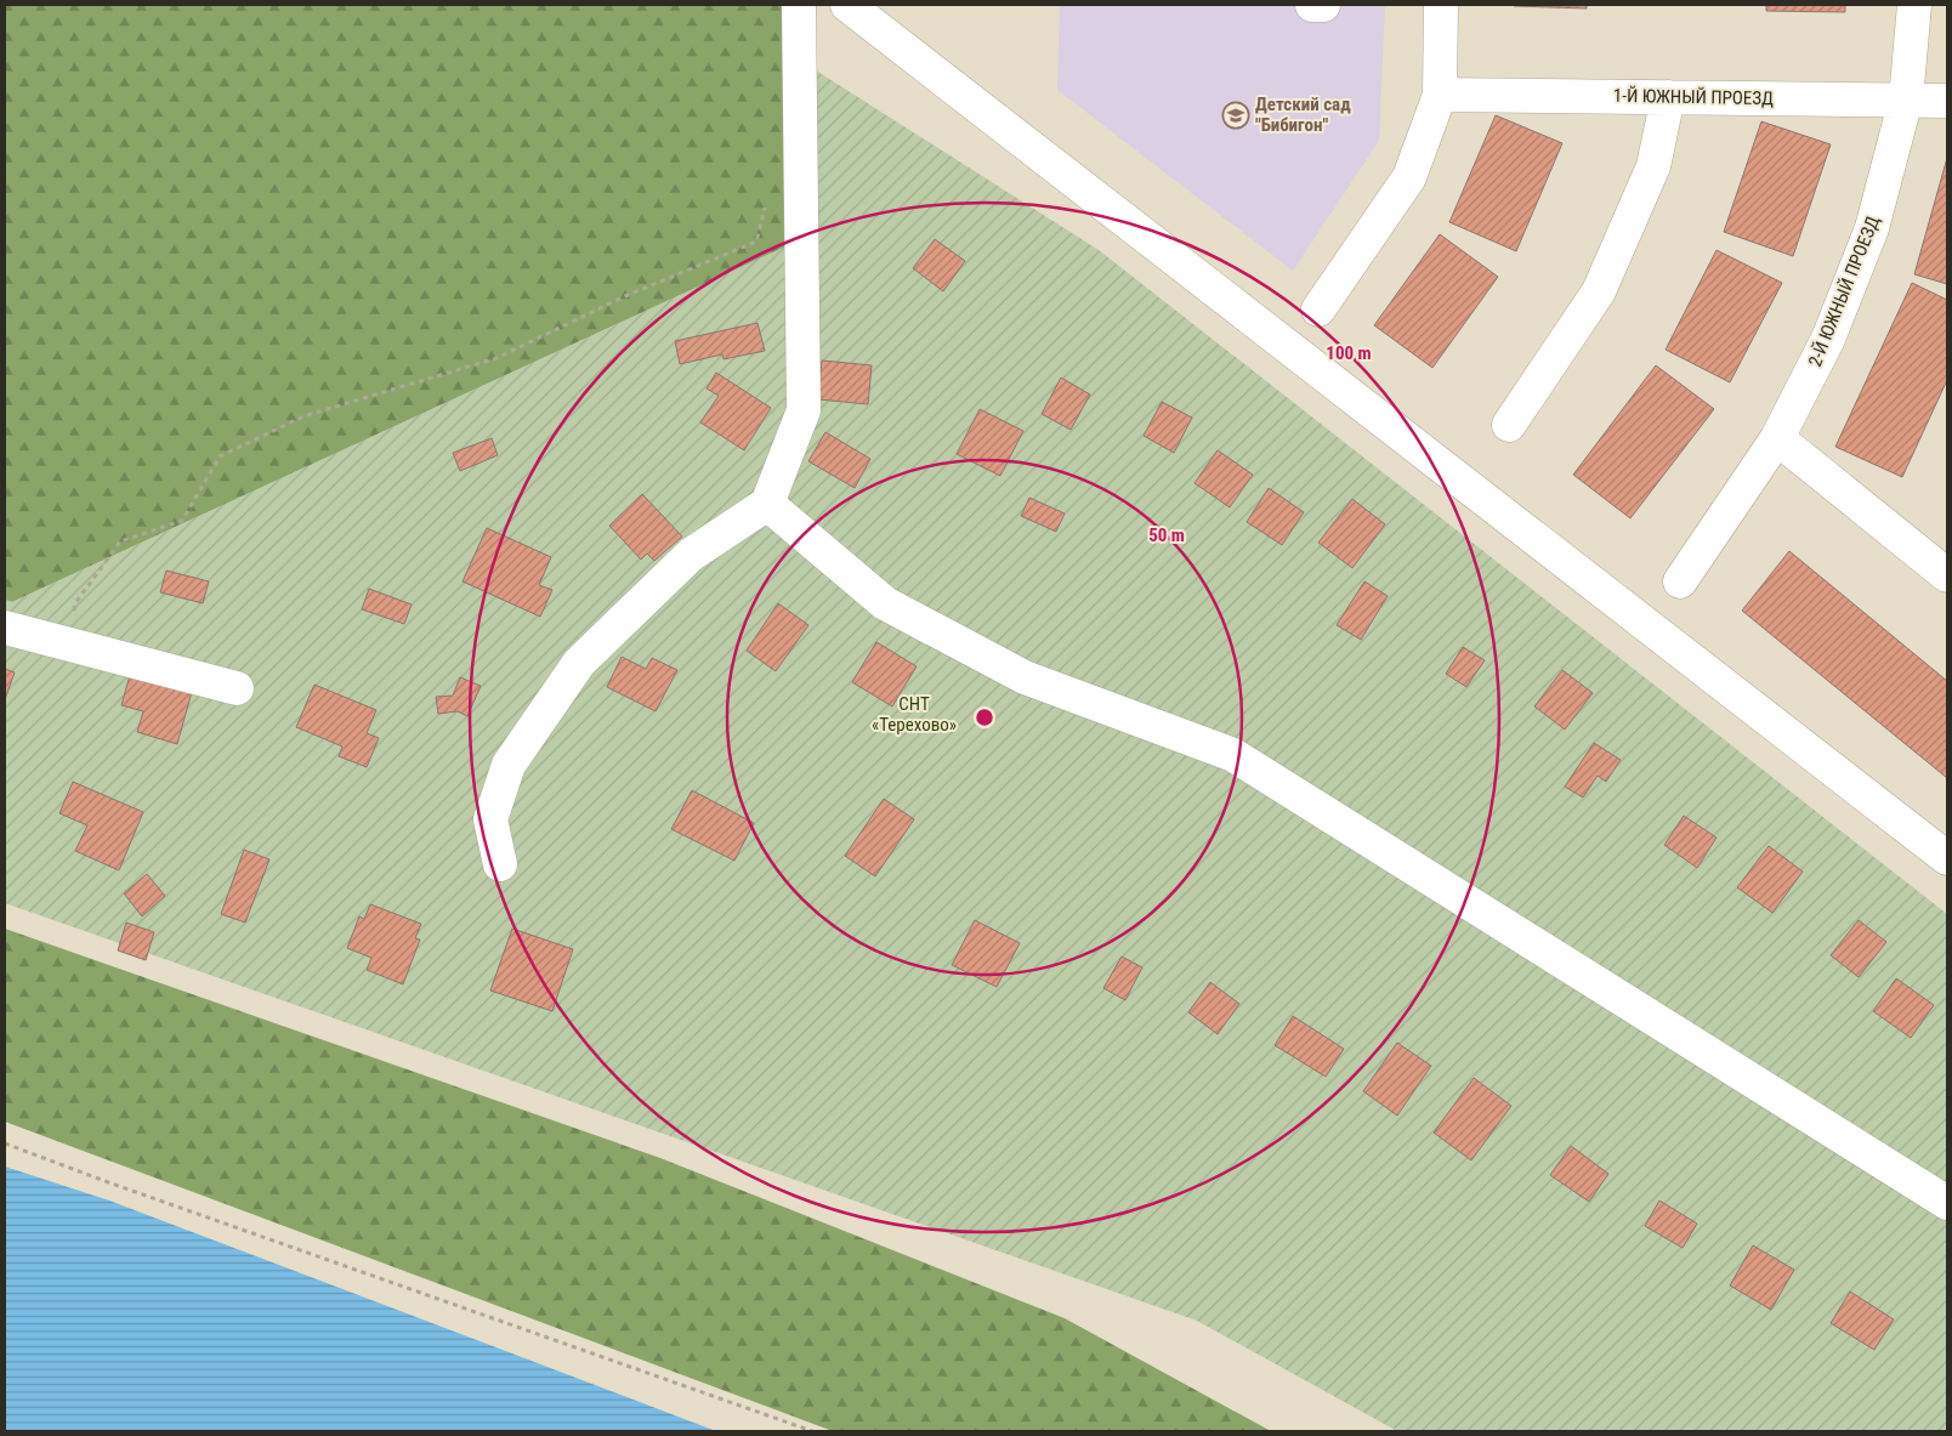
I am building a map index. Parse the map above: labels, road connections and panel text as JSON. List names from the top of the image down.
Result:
{
  "streets": {
    "street": ["1-Й ЮЖНЫЙ ПРОЕЗД", "2-Й ЮЖНЫЙ ПРОЕЗД"]
  },
  "crossings": [
    ["1-Й ЮЖНЫЙ ПРОЕЗД", "2-Й ЮЖНЫЙ ПРОЕЗД"]
  ],
  "parks": ["СНТ «Терехово»"],
  "places": {
    "school or university": ["Детский сад \"Бибигон\""]
  },
  "rings": ["100 m", "50 m"]
}
